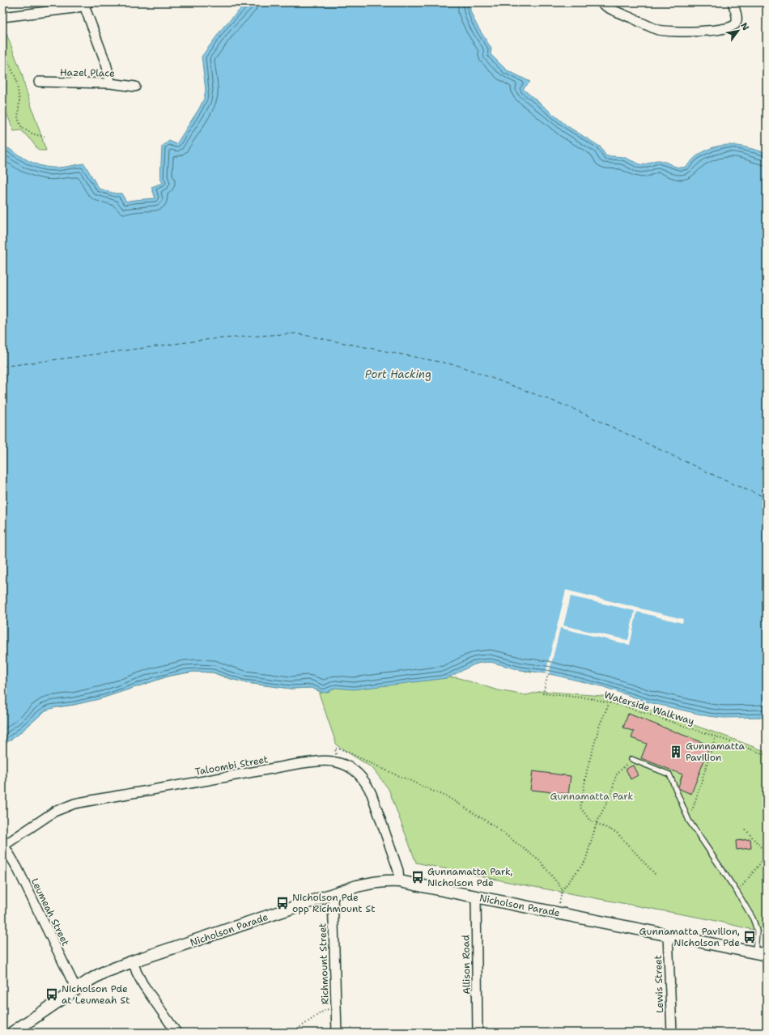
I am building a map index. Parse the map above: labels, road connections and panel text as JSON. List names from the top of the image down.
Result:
{
  "streets": {
    "street": [
      "Hazel Place",
      "Taloombi Street",
      "Nicholson Parade",
      "Leumeah Street",
      "Richmount Street",
      "Allison Road",
      "Lewis Street"
    ],
    "path": ["Waterside Walkway"]
  },
  "crossings": [
    ["Taloombi Street", "Nicholson Parade"],
    ["Taloombi Street", "Leumeah Street"],
    ["Nicholson Parade", "Leumeah Street"],
    ["Nicholson Parade", "Richmount Street"],
    ["Nicholson Parade", "Allison Road"],
    ["Nicholson Parade", "Lewis Street"]
  ],
  "water": ["Port Hacking"],
  "parks": ["Gunnamatta Park"],
  "places": {
    "building": ["Gunnamatta Pavilion"],
    "bus stop": [
      "Gunnamatta Park, Nicholson Pde",
      "Nicholson Pde opp Richmount St",
      "Gunnamatta Pavilion, Nicholson Pde",
      "Nicholson Pde at Leumeah St"
    ]
  },
  "north": "top right"
}
